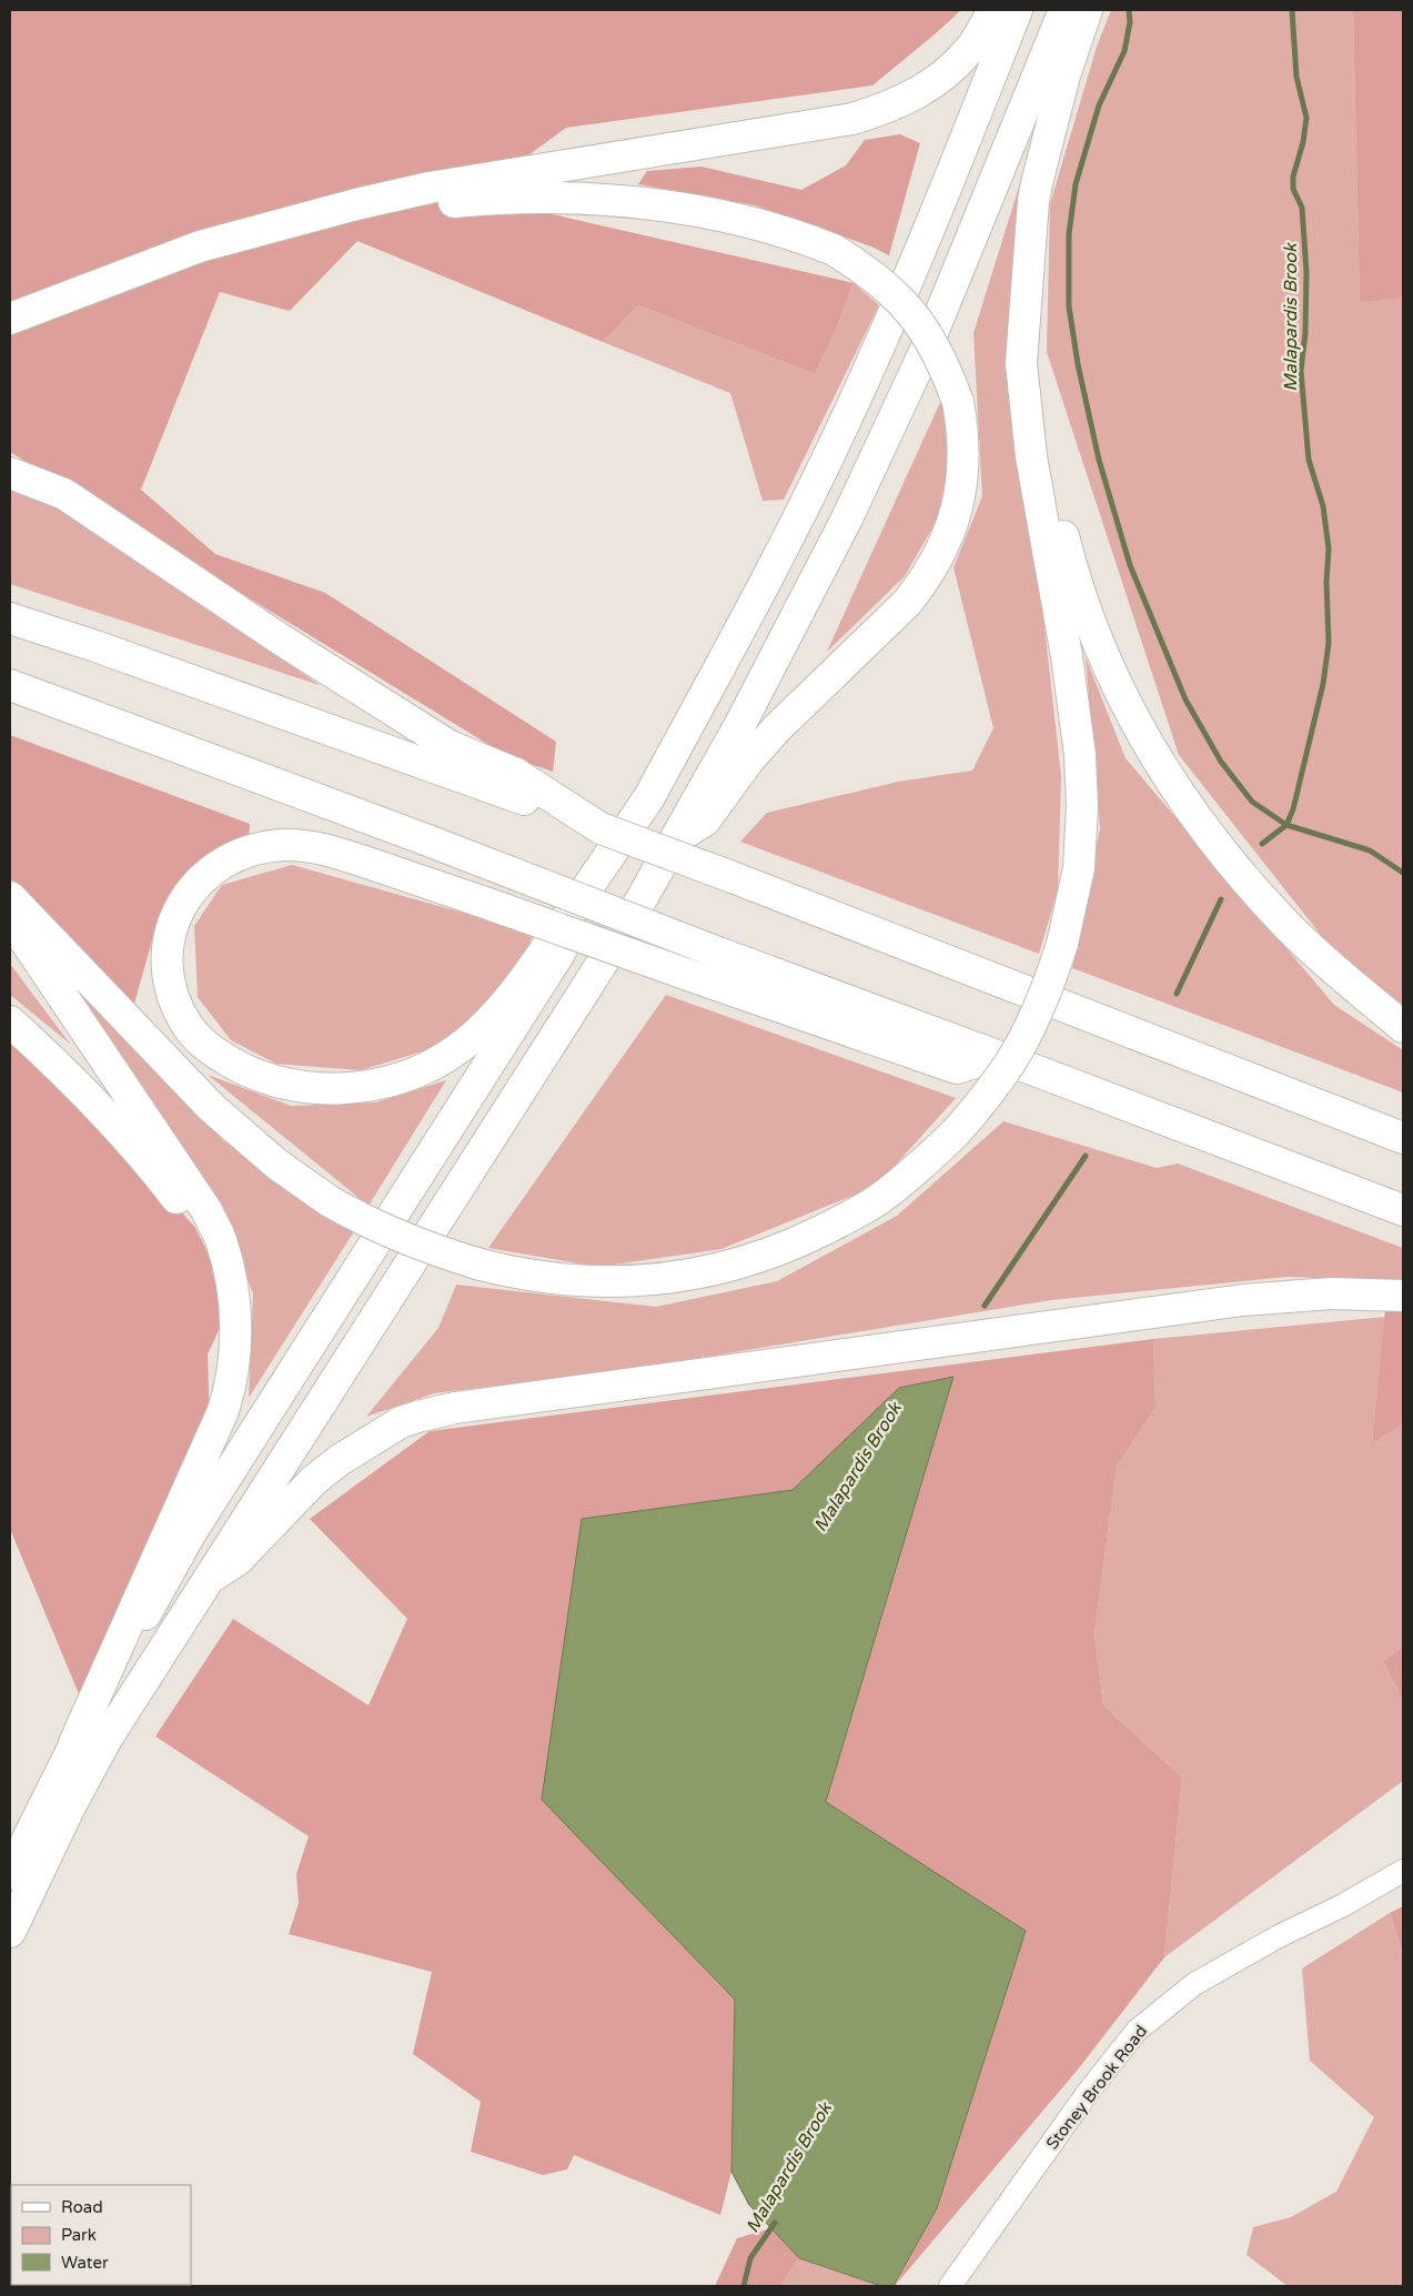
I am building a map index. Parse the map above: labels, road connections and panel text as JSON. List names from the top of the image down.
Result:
{
  "streets": {
    "street": ["Stoney Brook Road"]
  },
  "water": ["Malapardis Brook"],
  "legend": ["Road", "Park", "Water"]
}
